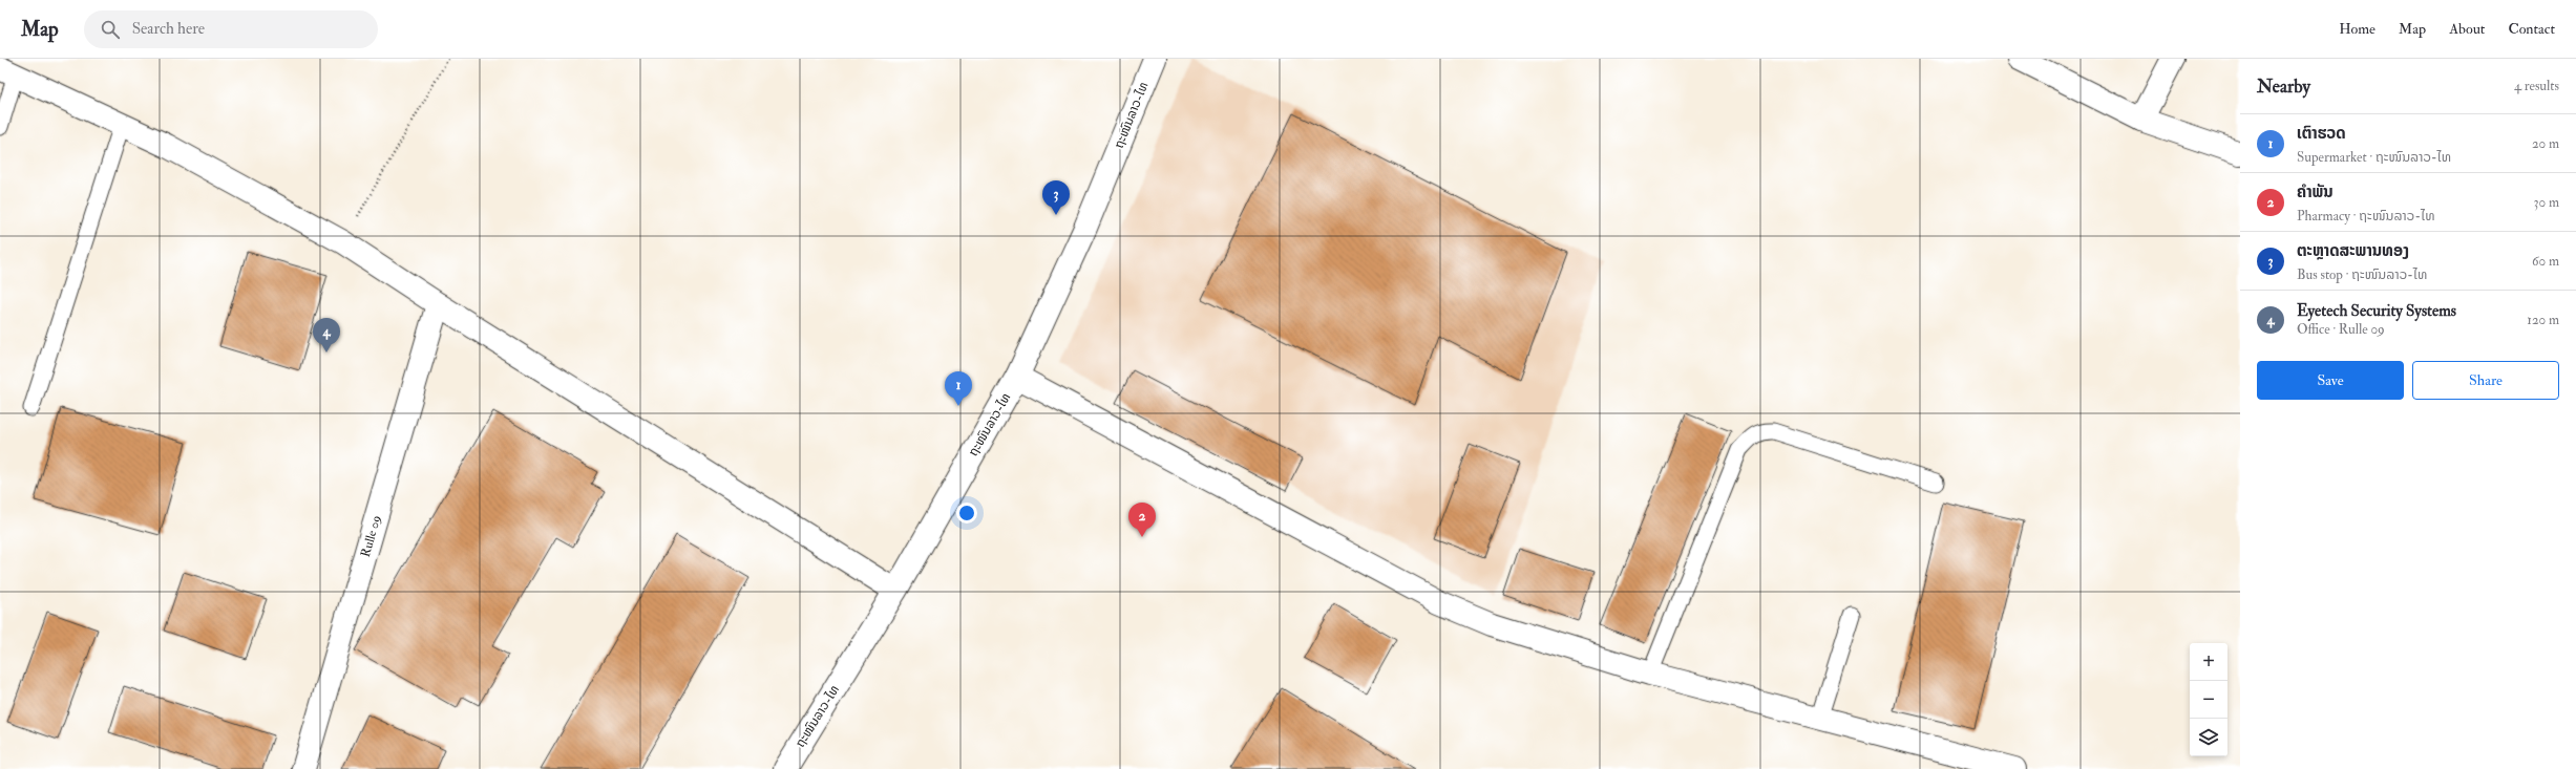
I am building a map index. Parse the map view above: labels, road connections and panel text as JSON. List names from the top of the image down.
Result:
{
  "streets": {
    "street": ["ຖະໜົນລາວ-ໄທ", "Rulle 09"]
  },
  "page": {
    "header": "Map",
    "search": "Search here",
    "nav": [
      "Home",
      "Map",
      "About",
      "Contact"
    ],
    "heading": ["Nearby", "4 results"],
    "list": [
      {
        "mark": "1",
        "name": "ເຕົາຮວດ",
        "note": "Supermarket · ຖະໜົນລາວ-ໄທ",
        "value": "20 m"
      },
      {
        "mark": "2",
        "name": "ຄໍາພັນ",
        "note": "Pharmacy · ຖະໜົນລາວ-ໄທ",
        "value": "30 m"
      },
      {
        "mark": "3",
        "name": "ຕະຫຼາດສະພານທອງ",
        "note": "Bus stop · ຖະໜົນລາວ-ໄທ",
        "value": "60 m"
      },
      {
        "mark": "4",
        "name": "Eyetech Security Systems",
        "note": "Office · Rulle 09",
        "value": "120 m"
      }
    ],
    "pins": [
      "3",
      "4",
      "1",
      "2"
    ],
    "buttons": ["Save", "Share"],
    "map_buttons": ["+", "−"]
  }
}
